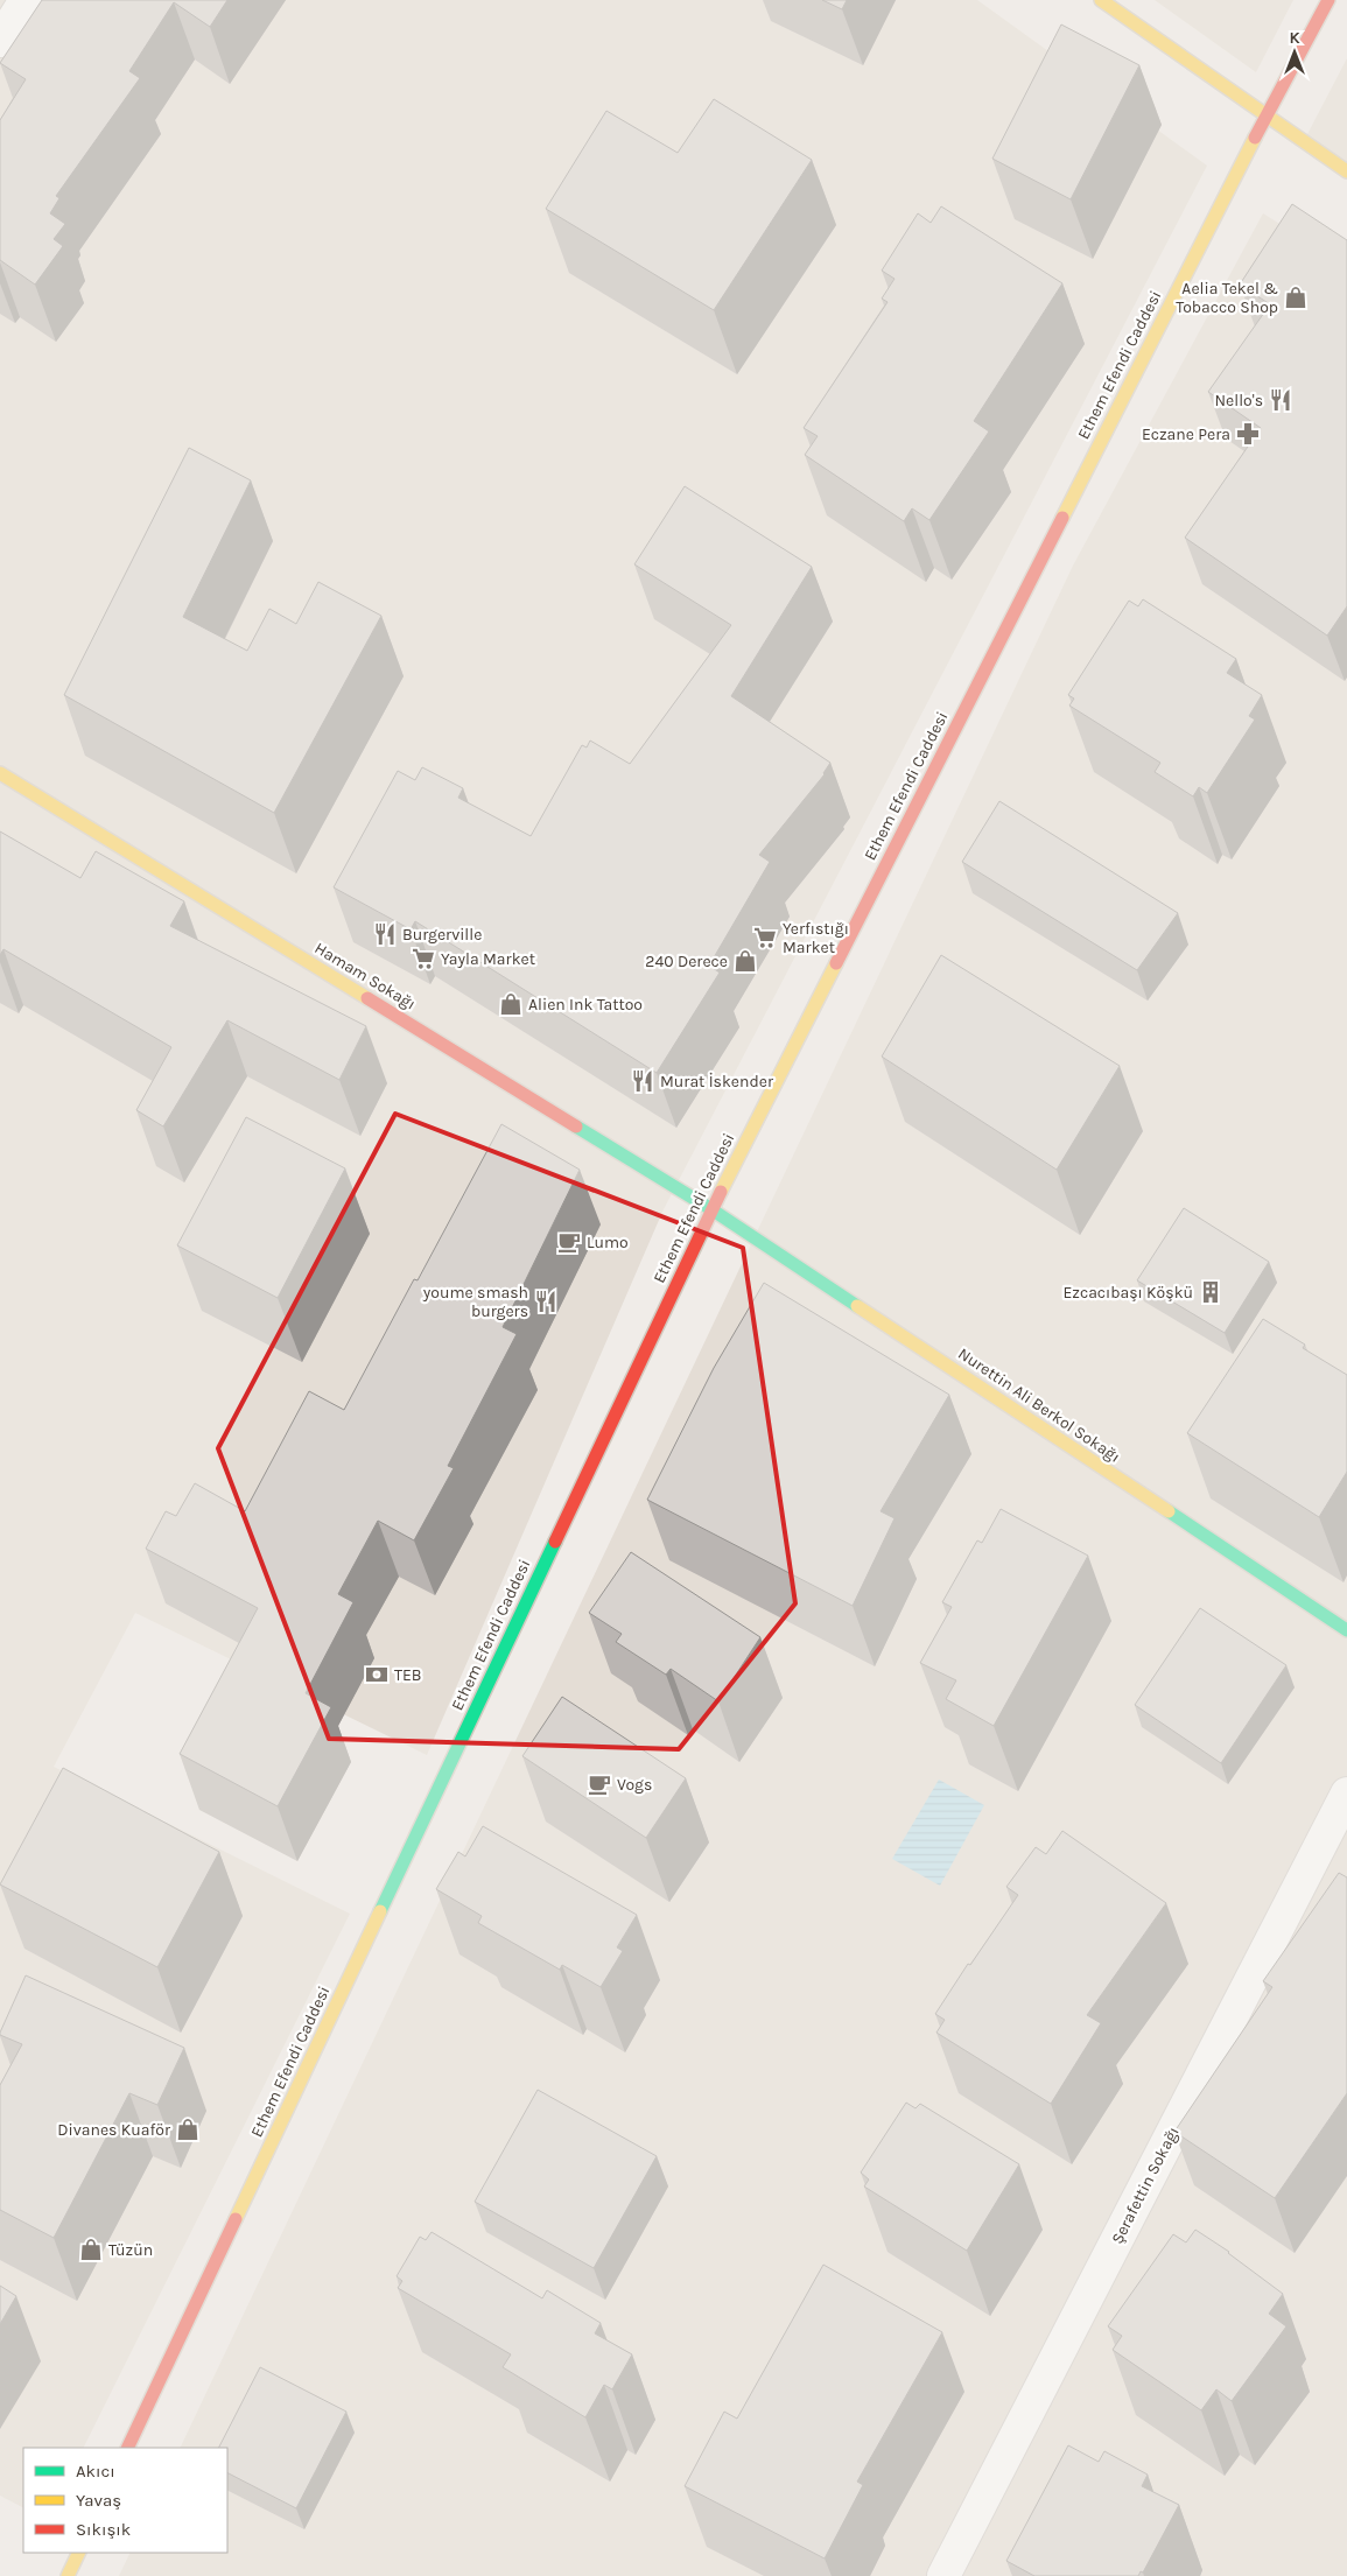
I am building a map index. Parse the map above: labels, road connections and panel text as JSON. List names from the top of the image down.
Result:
{
  "streets": {
    "main road": ["Ethem Efendi Caddesi", "Hamam Sokağı", "Nurettin Ali Berkol Sokağı"],
    "street": ["Şerafettin Sokağı"]
  },
  "crossings": [
    ["Ethem Efendi Caddesi", "Hamam Sokağı"],
    ["Ethem Efendi Caddesi", "Nurettin Ali Berkol Sokağı"],
    ["Hamam Sokağı", "Nurettin Ali Berkol Sokağı"]
  ],
  "places": {
    "shop": [
      "Aelia Tekel & Tobacco Shop",
      "240 Derece",
      "Alien Ink Tattoo",
      "Divanes Kuaför",
      "Tüzün"
    ],
    "restaurant": [
      "Nello's",
      "Burgerville",
      "Murat İskender",
      "youme smash burgers"
    ],
    "pharmacy": ["Eczane Pera"],
    "supermarket": ["Yerfıstığı Market", "Yayla Market"],
    "cafe": ["Lumo", "Vogs"],
    "building": ["Ezcacıbaşı Köşkü"],
    "bank": ["TEB"]
  },
  "legend": ["Akıcı", "Yavaş", "Sıkışık"],
  "north": "top"
}
